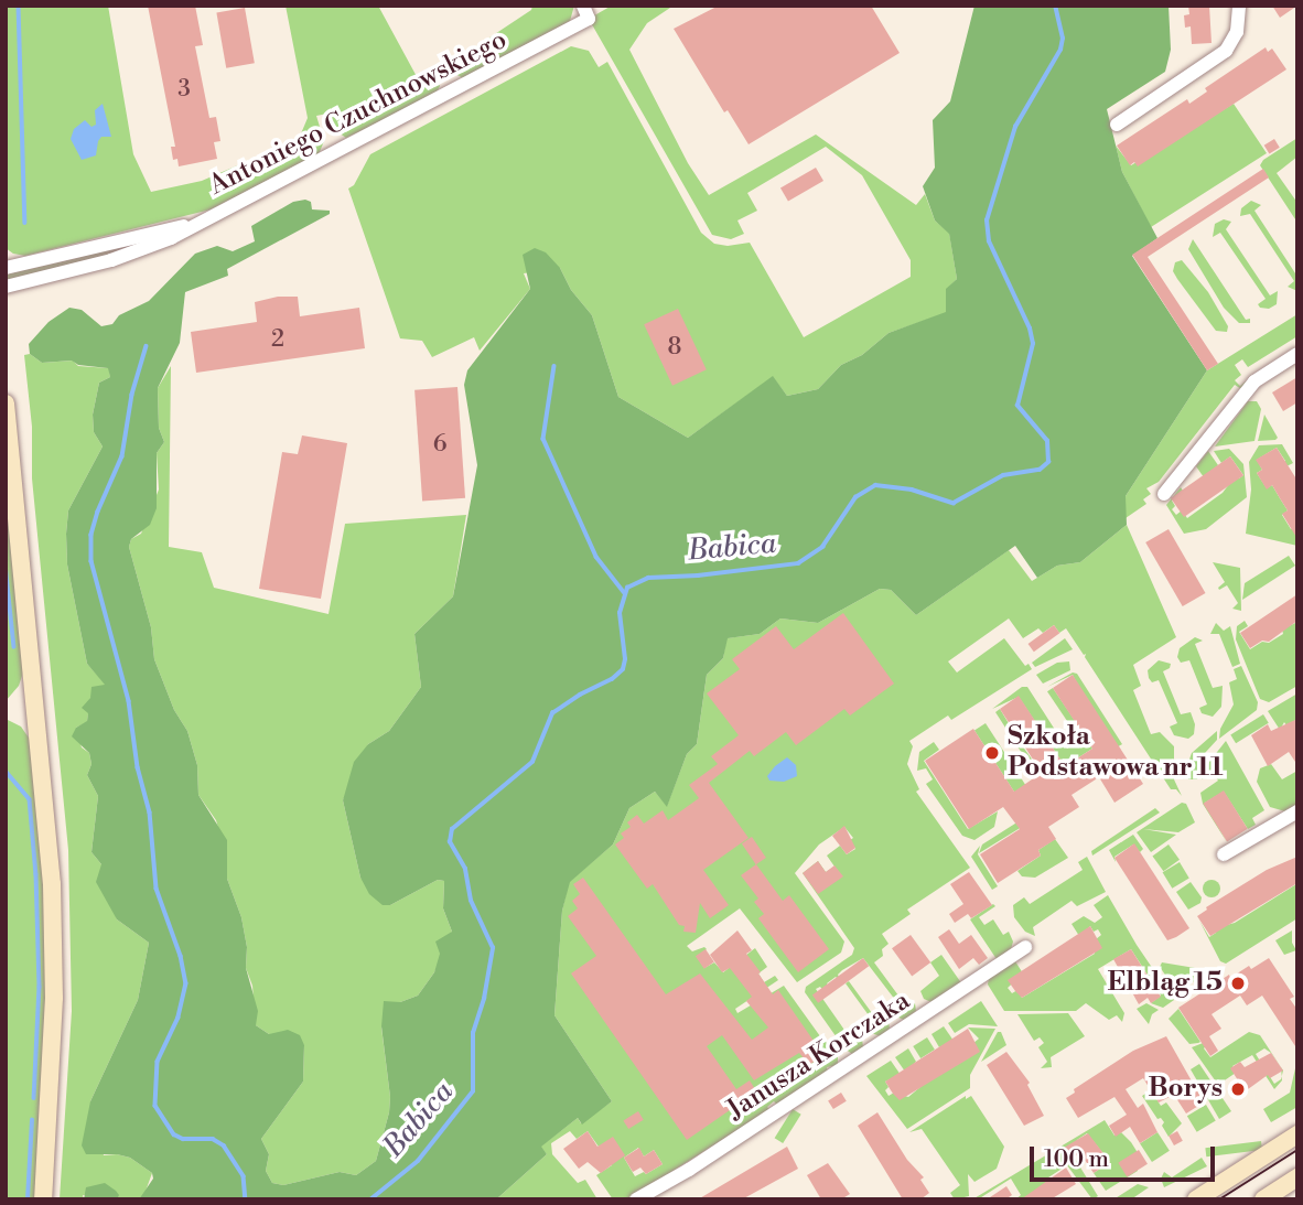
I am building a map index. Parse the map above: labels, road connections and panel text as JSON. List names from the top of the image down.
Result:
{
  "streets": {
    "street": ["Antoniego Czuchnowskiego", "Janusza Korczaka"]
  },
  "water": ["Babica"],
  "places": ["Szkoła Podstawowa nr 11", "Elbląg 15", "Borys"],
  "house_numbers": [
    "3",
    "2",
    "8",
    "6"
  ],
  "scale_bar": "100 m"
}
